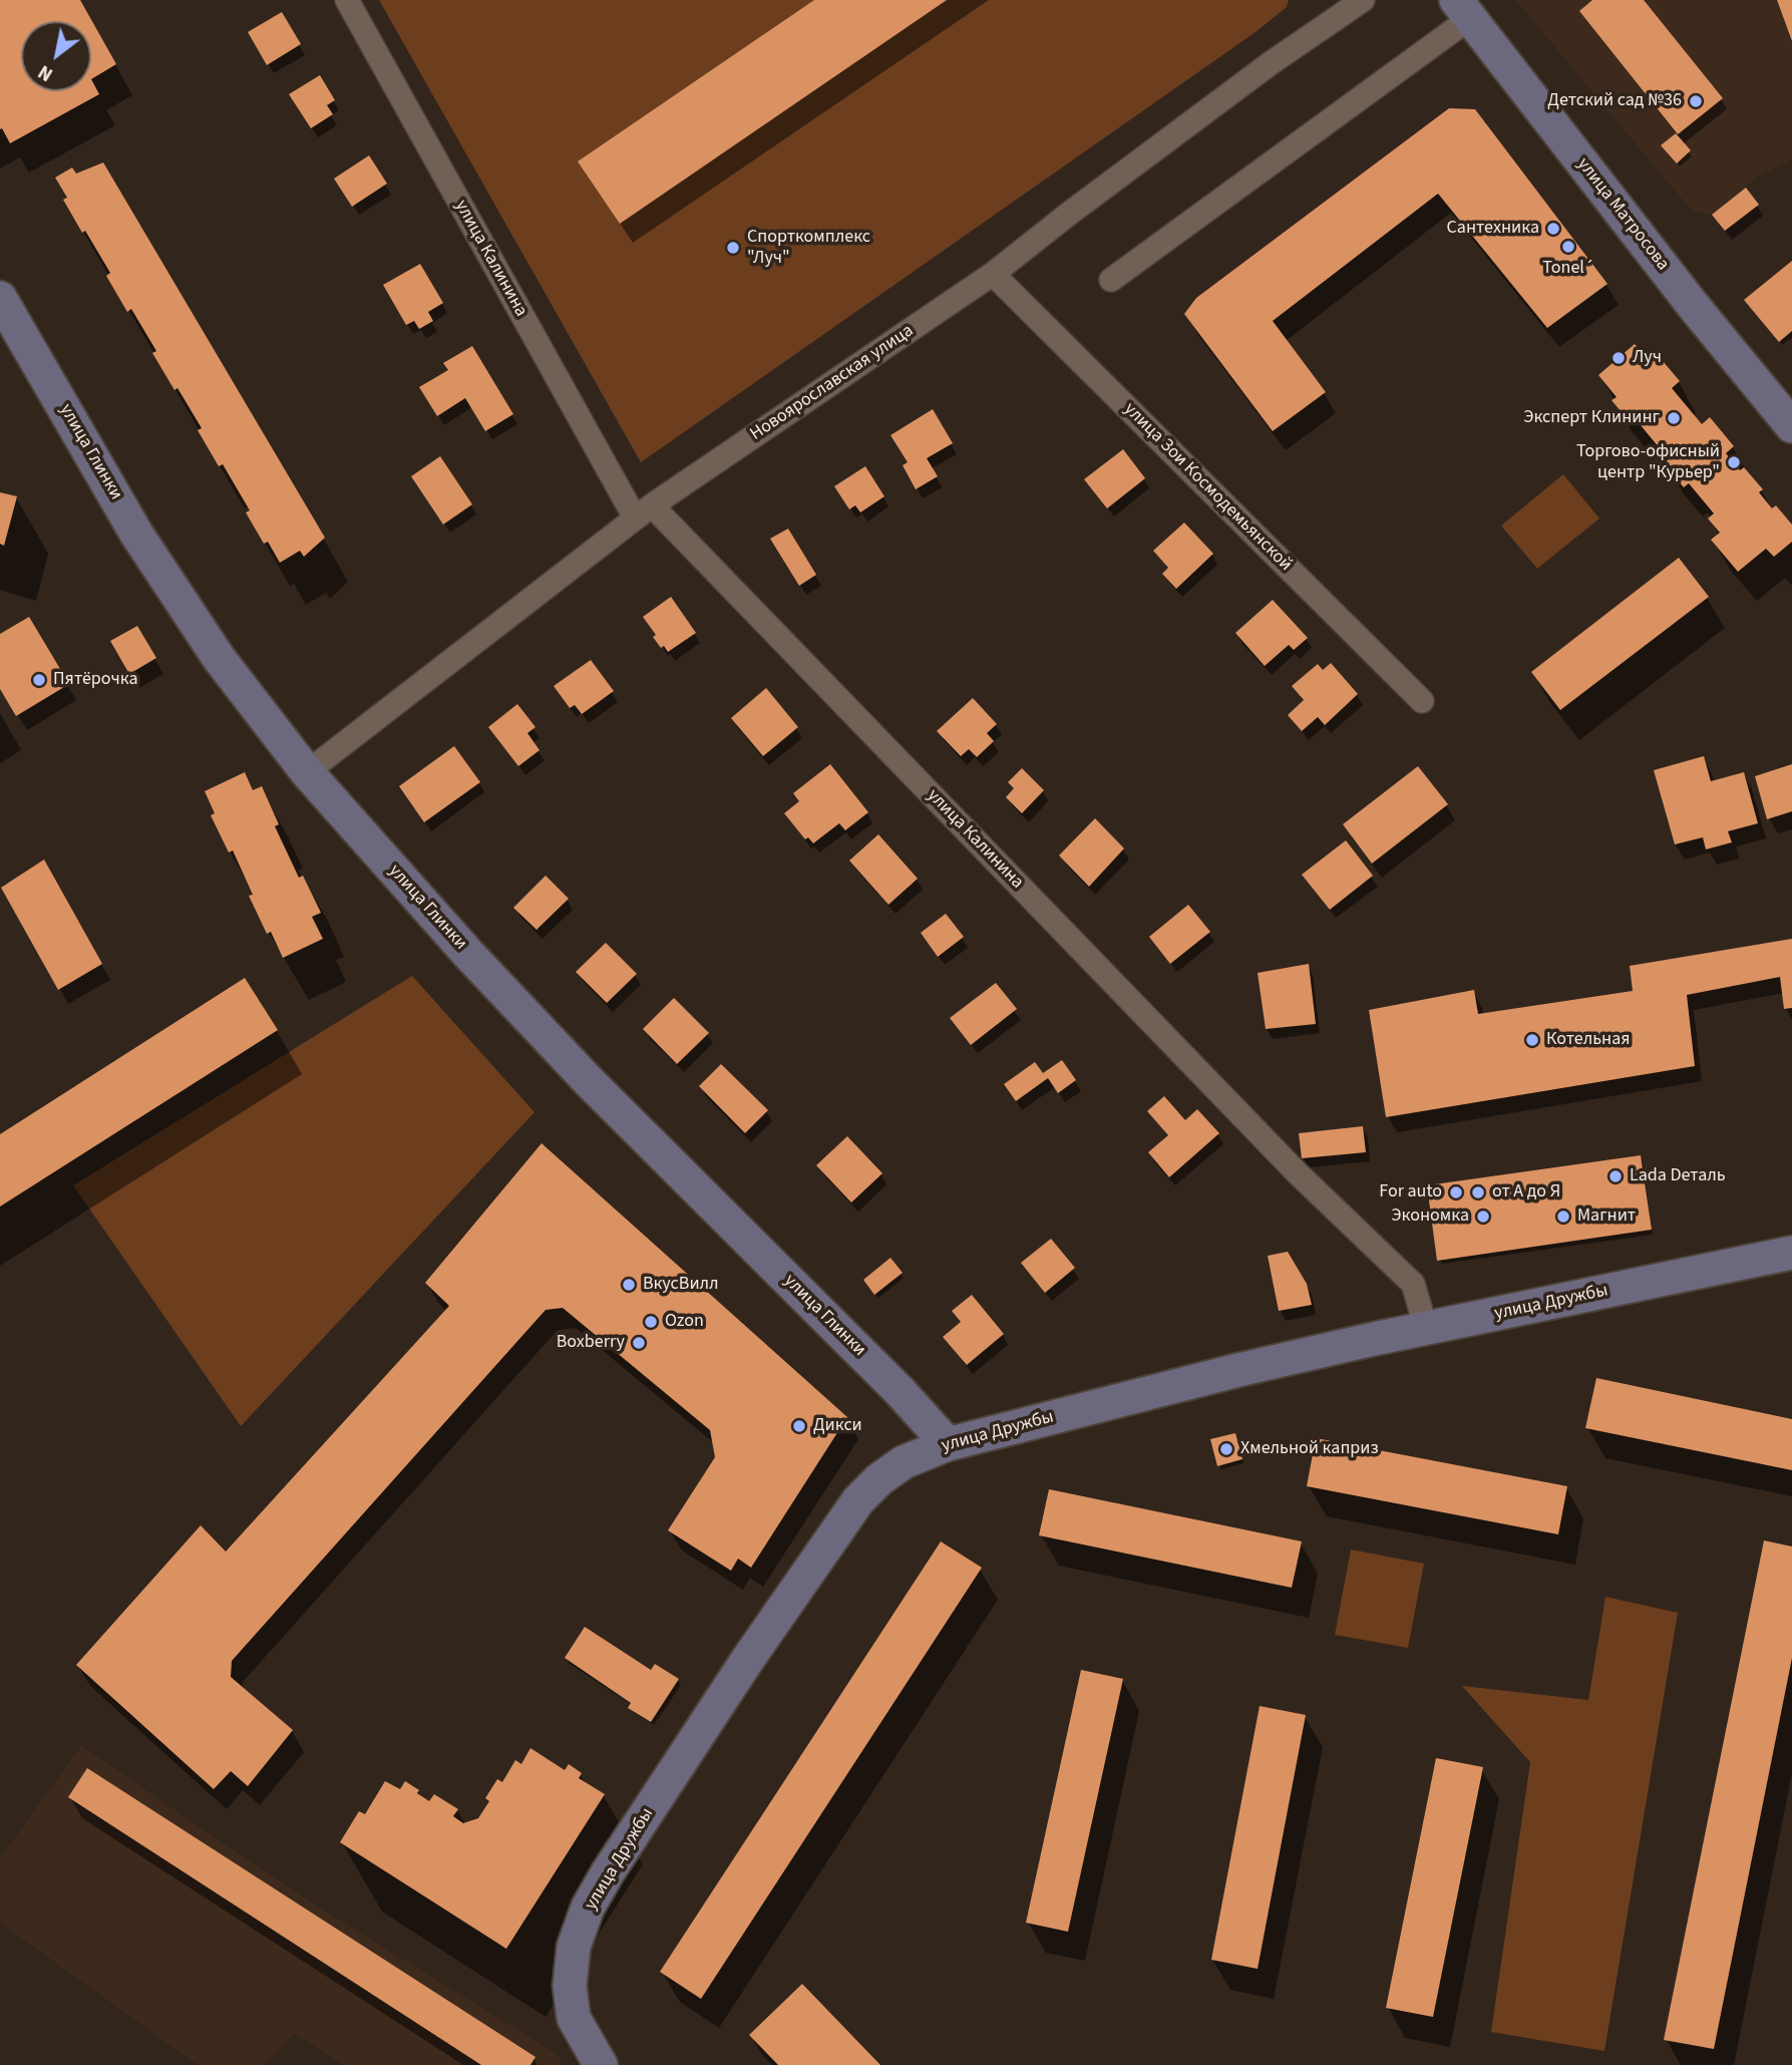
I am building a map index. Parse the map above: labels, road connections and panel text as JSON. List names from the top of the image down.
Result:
{
  "streets": {
    "street": [
      "улица Матросова",
      "улица Калинина",
      "Новоярославская улица",
      "улица Глинки",
      "улица Зои Космодемьянской",
      "улица Дружбы"
    ]
  },
  "crossings": [
    ["улица Калинина", "Новоярославская улица"],
    ["улица Калинина", "улица Дружбы"],
    ["Новоярославская улица", "улица Глинки"],
    ["Новоярославская улица", "улица Зои Космодемьянской"],
    ["улица Глинки", "улица Дружбы"]
  ],
  "places": [
    "Детский сад №36",
    "Сантехника",
    "Tonel´",
    "Спорткомплекс \"Луч\"",
    "Луч",
    "Эксперт Клининг",
    "Торгово-офисный центр \"Курьер\"",
    "Пятёрочка",
    "Котельная",
    "Lada Dеталь",
    "For auto",
    "от А до Я",
    "Экономка",
    "Магнит",
    "ВкусВилл",
    "Ozon",
    "Boxberry",
    "Дикси",
    "Хмельной каприз"
  ],
  "north": "bottom left"
}
